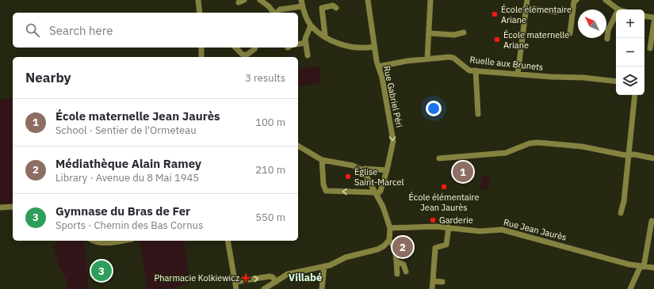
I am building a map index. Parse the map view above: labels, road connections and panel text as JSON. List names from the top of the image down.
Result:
{
  "streets": {
    "street": ["Ruelle aux Brunets", "Rue Gabriel Péri", "Rue Jean Jaurès"]
  },
  "crossings": [
    ["Ruelle aux Brunets", "Rue Gabriel Péri"]
  ],
  "one_way": ["Rue Gabriel Péri"],
  "districts": ["Villabé"],
  "places": {
    "other": [
      "École élémentaire Ariane",
      "École maternelle Ariane",
      "Église Saint-Marcel",
      "École élémentaire Jean Jaurès",
      "Garderie"
    ],
    "health": ["Pharmacie Kolkiewicz"]
  },
  "north": "top left",
  "page": {
    "map_buttons": ["+", "−"],
    "search": "Search here",
    "heading": ["Nearby", "3 results"],
    "list": [
      {
        "mark": "1",
        "name": "École maternelle Jean Jaurès",
        "note": "School · Sentier de l'Ormeteau",
        "value": "100 m"
      },
      {
        "mark": "2",
        "name": "Médiathèque Alain Ramey",
        "note": "Library · Avenue du 8 Mai 1945",
        "value": "210 m"
      },
      {
        "mark": "3",
        "name": "Gymnase du Bras de Fer",
        "note": "Sports · Chemin des Bas Cornus",
        "value": "550 m"
      }
    ],
    "pins": ["1", "2", "3"]
  }
}
